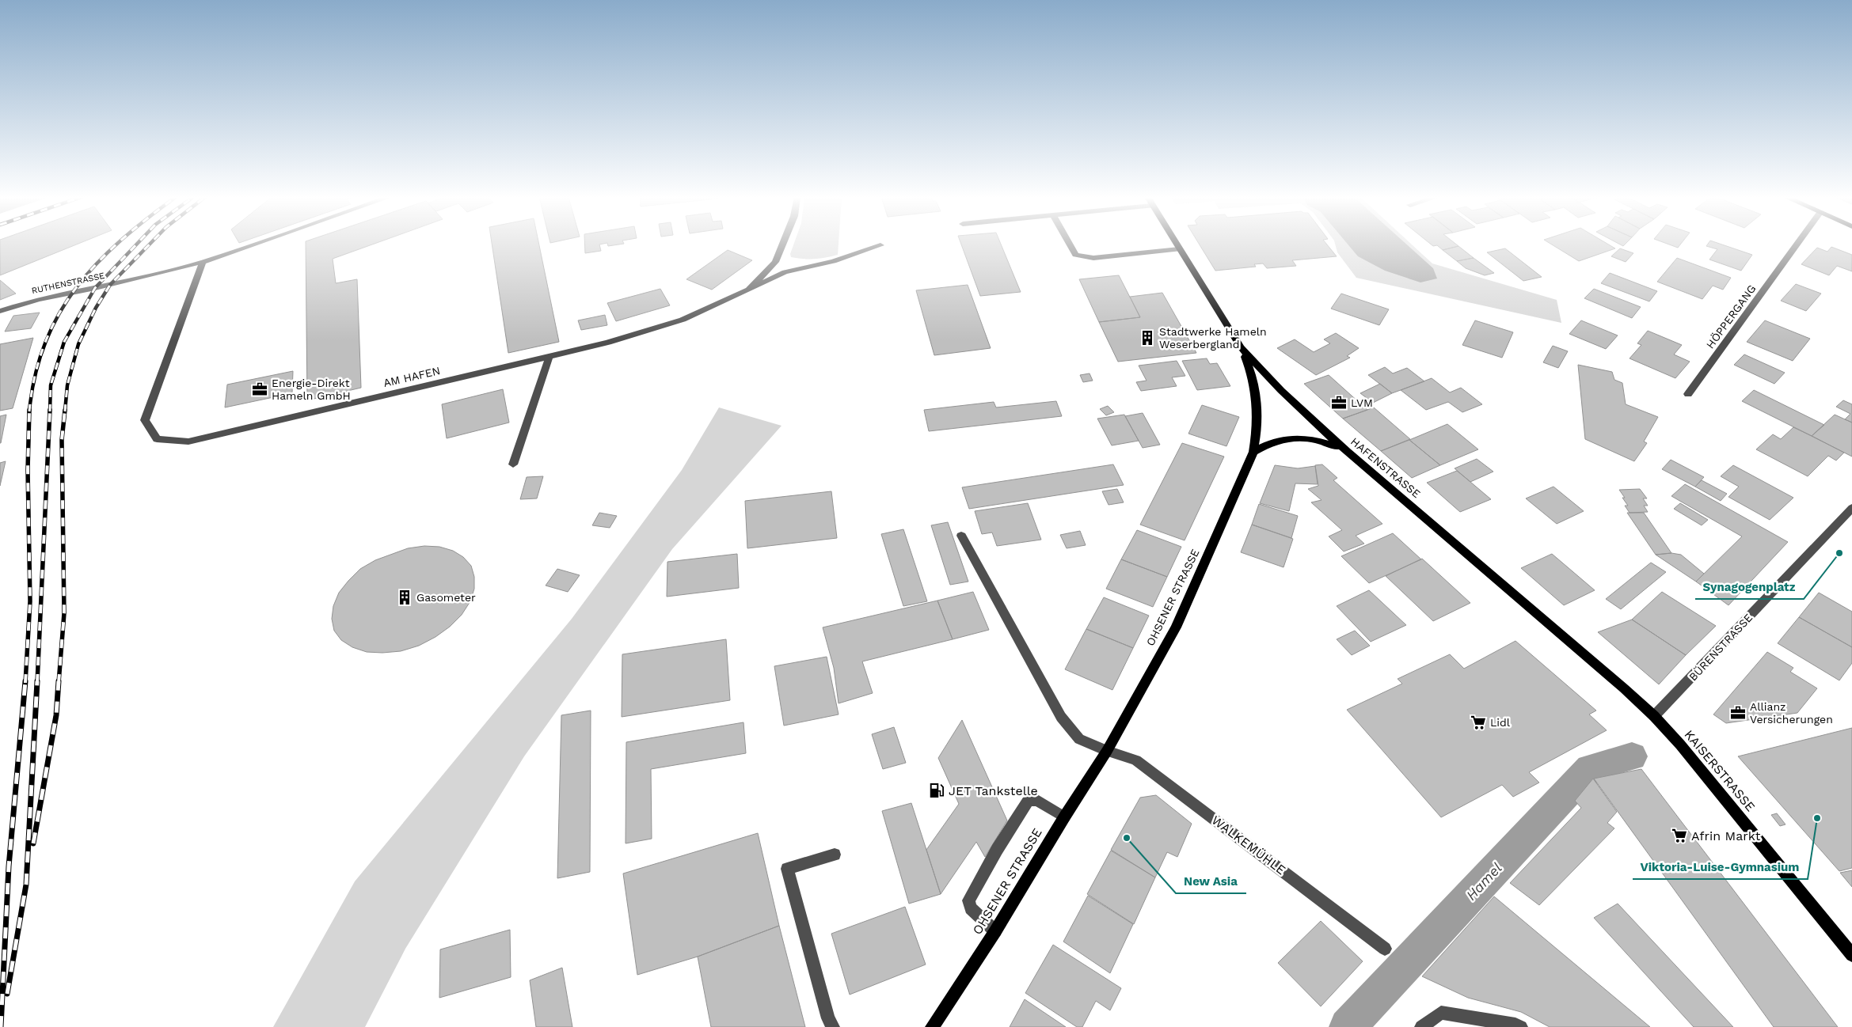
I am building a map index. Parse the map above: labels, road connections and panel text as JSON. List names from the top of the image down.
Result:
{
  "streets": {
    "main road": ["HAFENSTRASSE", "OHSENER STRASSE", "KAISERSTRASSE"],
    "street": [
      "RUTHENSTRASSE",
      "HÖPPERGANG",
      "AM HAFEN",
      "BÜRENSTRASSE",
      "WALKEMÜHLE"
    ]
  },
  "crossings": [
    ["RUTHENSTRASSE", "AM HAFEN"],
    ["HAFENSTRASSE", "OHSENER STRASSE"],
    ["HAFENSTRASSE", "BÜRENSTRASSE"],
    ["HAFENSTRASSE", "KAISERSTRASSE"],
    ["OHSENER STRASSE", "WALKEMÜHLE"],
    ["BÜRENSTRASSE", "KAISERSTRASSE"]
  ],
  "water": ["Hamel"],
  "places": {
    "building": ["Stadtwerke Hameln Weserbergland", "Gasometer"],
    "office": ["Energie-Direkt Hameln GmbH", "LVM", "Allianz Versicherungen"],
    "other": ["Synagogenplatz", "Viktoria-Luise-Gymnasium", "New Asia"],
    "supermarket": ["Lidl", "Afrin Markt"],
    "fuel station": ["JET Tankstelle"]
  }
}
